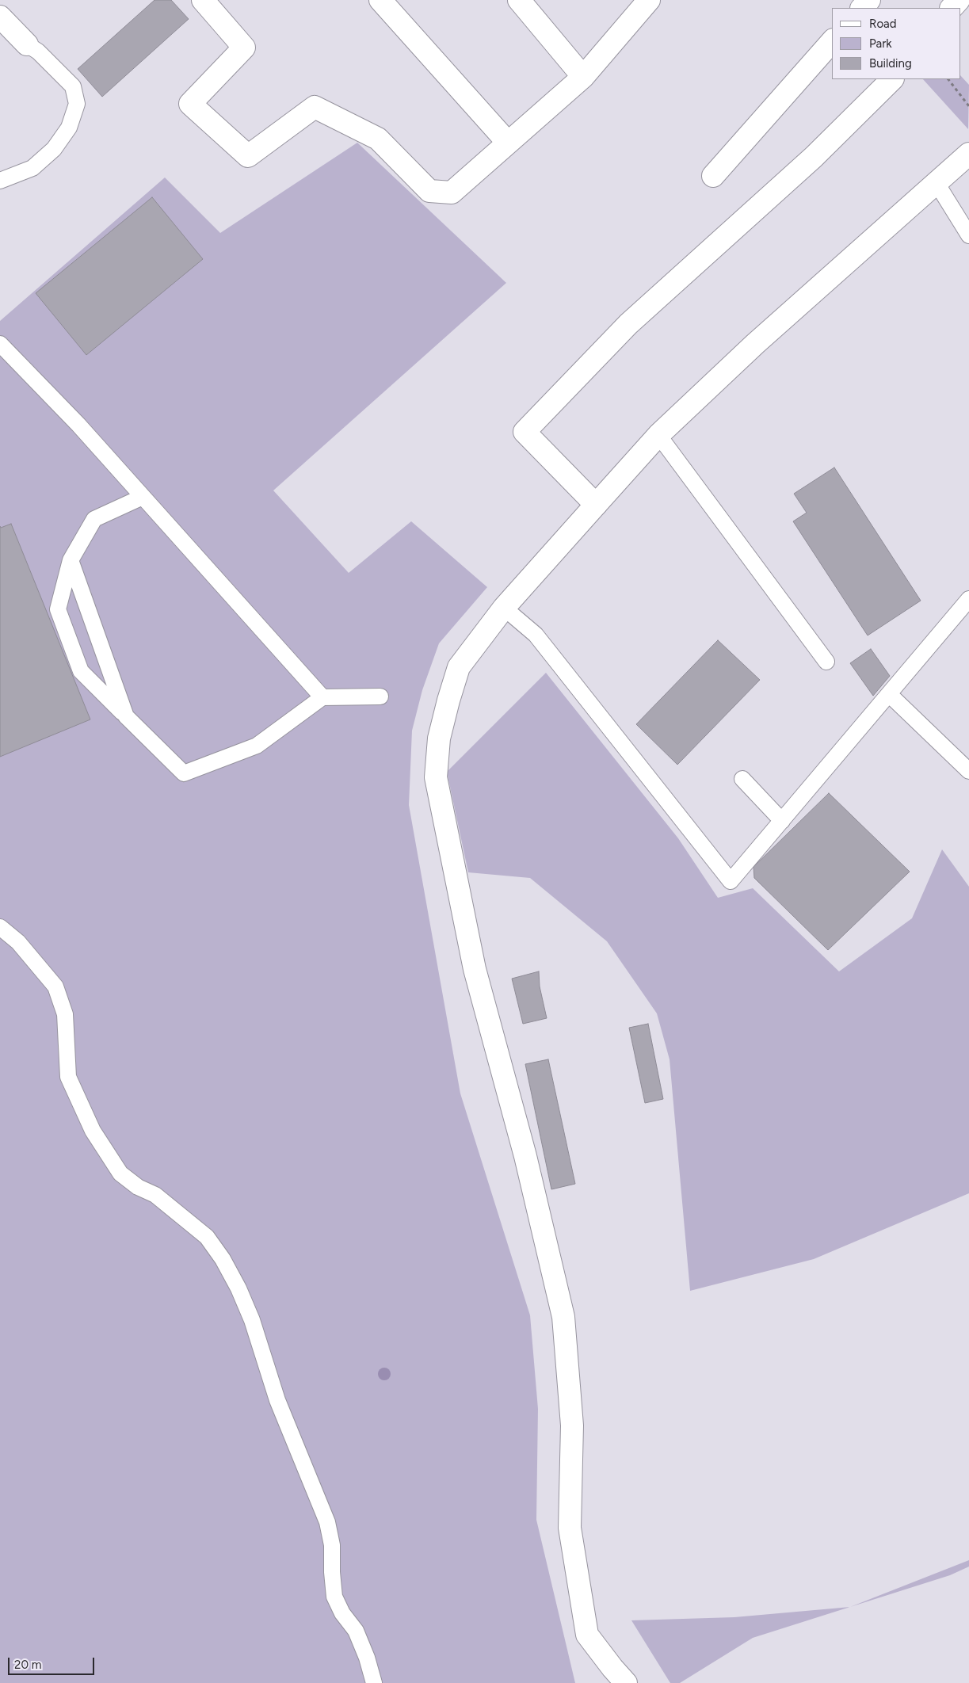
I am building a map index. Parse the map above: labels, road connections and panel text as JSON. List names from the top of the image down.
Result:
{
  "legend": ["Road", "Park", "Building"],
  "scale_bar": "20 m"
}
